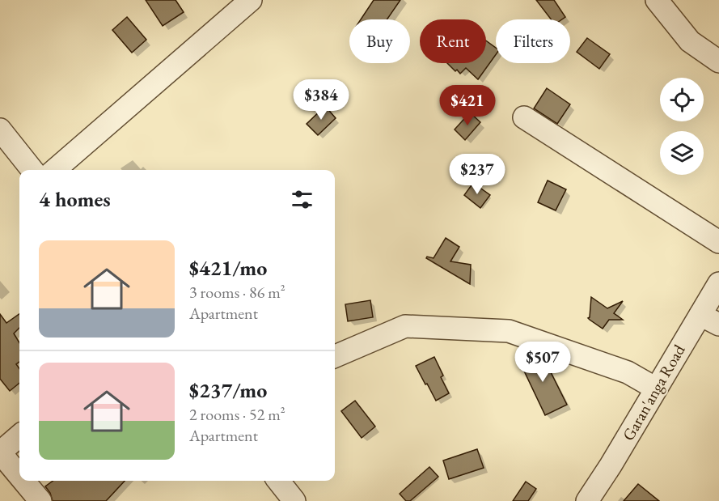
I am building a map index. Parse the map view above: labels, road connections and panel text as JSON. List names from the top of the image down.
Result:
{
  "streets": {
    "street": ["Garan'anga Road"]
  },
  "page": {
    "chip": ["Buy", "Rent", "Filters"],
    "price": [
      "$384",
      "$421",
      "$237",
      "$507"
    ],
    "heading": "4 homes",
    "list": [
      {
        "name": "$421/mo",
        "note": "3 rooms · 86 m² · Apartment"
      },
      {
        "name": "$237/mo",
        "note": "2 rooms · 52 m² · Apartment"
      }
    ]
  }
}
